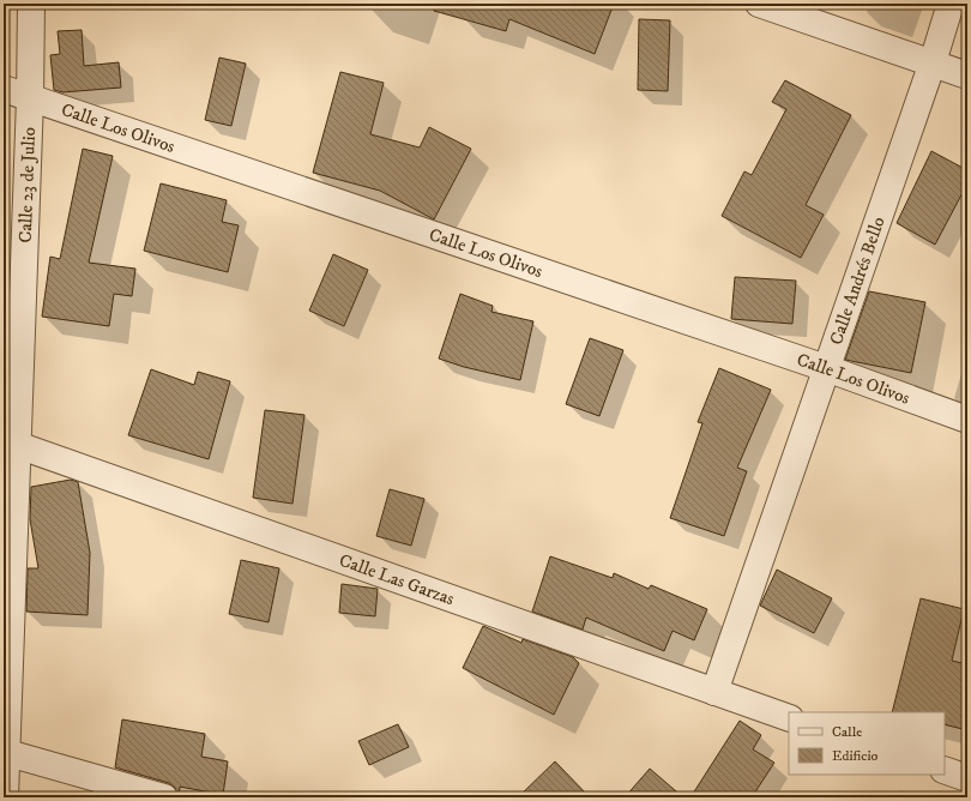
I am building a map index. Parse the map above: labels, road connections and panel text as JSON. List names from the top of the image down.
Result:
{
  "streets": {
    "street": [
      "Calle Los Olivos",
      "Calle 23 de Julio",
      "Calle Andrés Bello",
      "Calle Las Garzas"
    ]
  },
  "crossings": [
    ["Calle Los Olivos", "Calle 23 de Julio"],
    ["Calle Los Olivos", "Calle Andrés Bello"],
    ["Calle 23 de Julio", "Calle Las Garzas"],
    ["Calle Andrés Bello", "Calle Las Garzas"]
  ],
  "legend": ["Calle", "Edificio"]
}
